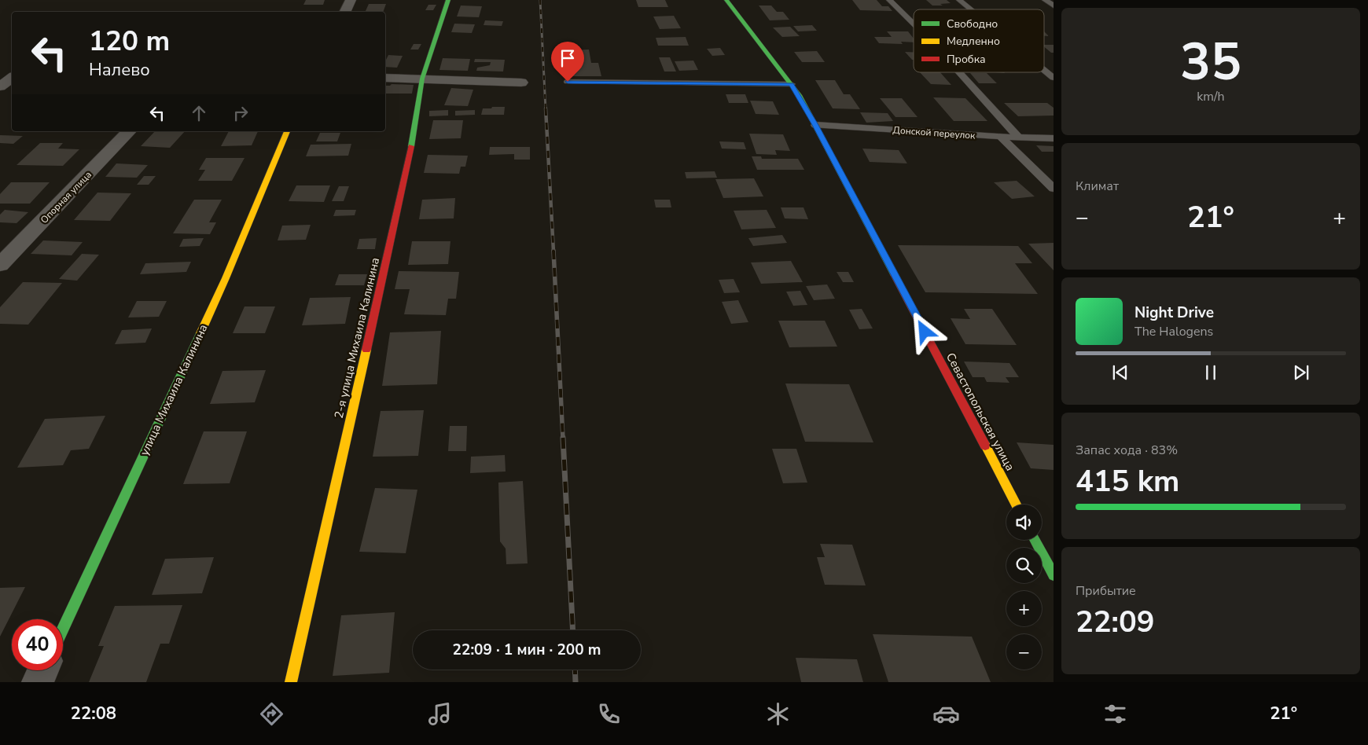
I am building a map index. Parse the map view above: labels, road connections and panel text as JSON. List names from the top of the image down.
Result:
{
  "streets": {
    "street": [
      "Опорная улица",
      "2-я улица Михаила Калинина",
      "улица Михаила Калинина",
      "Севастопольская улица"
    ],
    "lane": ["Донской переулок"]
  },
  "crossings": [
    ["Донской переулок", "Севастопольская улица"]
  ],
  "legend": ["Свободно", "Медленно", "Пробка"],
  "page": {
    "tile": [
      ["35", "km/h"],
      "Климат",
      ["Запас хода · 83%", "415 km"],
      ["Прибытие", "22:09"]
    ],
    "turn": ["120 m", "Налево"],
    "heat": ["−", "21°", "+"],
    "song": ["Night Drive", "The Halogens"],
    "map_buttons": ["+", "−"],
    "limit": "40",
    "trip": "22:09 · 1 мин · 200 m",
    "tabs": ["22:08", "21°"]
  }
}
